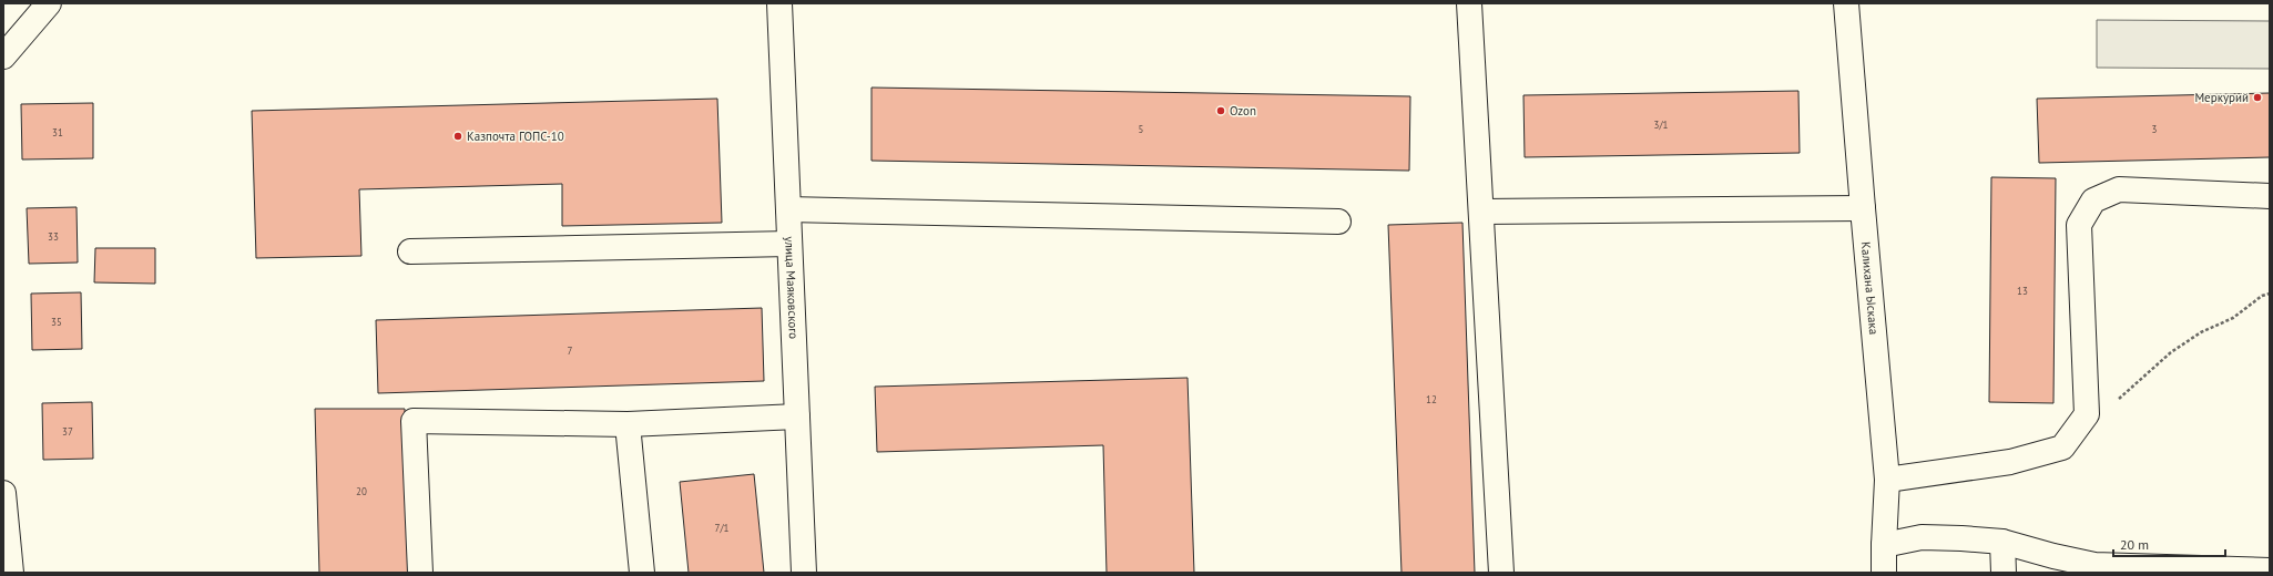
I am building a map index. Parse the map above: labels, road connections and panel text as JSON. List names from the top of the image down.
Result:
{
  "streets": {
    "street": ["улица Маяковского", "Калихана Ыскака"]
  },
  "places": ["Меркурий", "Ozon", "Казпочта ГОПС-10"],
  "house_numbers": [
    "3/1",
    "5",
    "3",
    "31",
    "33",
    "13",
    "35",
    "7",
    "12",
    "37",
    "20",
    "7/1"
  ],
  "scale_bar": "20 m"
}
